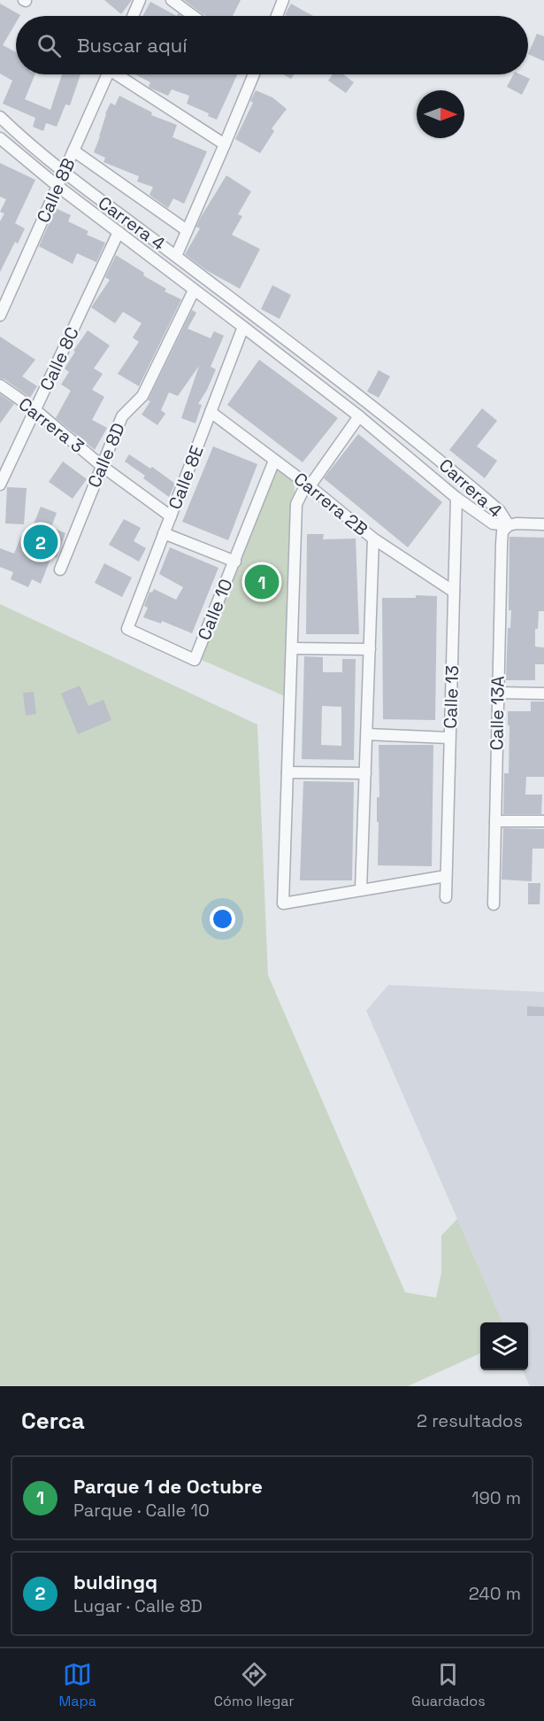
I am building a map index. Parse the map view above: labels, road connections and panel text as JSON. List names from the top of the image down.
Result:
{
  "streets": {
    "street": [
      "Calle 8B",
      "Carrera 4",
      "Calle 8C",
      "Carrera 3",
      "Calle 8D",
      "Calle 8E",
      "Carrera 2B",
      "Calle 10",
      "Calle 13",
      "Calle 13A"
    ]
  },
  "crossings": [
    ["Calle 8B", "Carrera 4"],
    ["Carrera 4", "Calle 8C"],
    ["Carrera 4", "Calle 8D"],
    ["Carrera 4", "Calle 8E"],
    ["Carrera 4", "Calle 13"],
    ["Carrera 4", "Calle 13A"],
    ["Calle 8C", "Carrera 3"],
    ["Carrera 3", "Calle 8D"],
    ["Carrera 3", "Calle 8E"],
    ["Calle 8E", "Carrera 2B"],
    ["Calle 8E", "Calle 10"],
    ["Carrera 2B", "Calle 10"],
    ["Carrera 2B", "Calle 13"]
  ],
  "north": "right",
  "page": {
    "search": "Buscar aquí",
    "pins": ["2", "1"],
    "heading": ["Cerca", "2 resultados"],
    "list": [
      {
        "mark": "1",
        "name": "Parque 1 de Octubre",
        "note": "Parque · Calle 10",
        "value": "190 m"
      },
      {
        "mark": "2",
        "name": "buldingq",
        "note": "Lugar · Calle 8D",
        "value": "240 m"
      }
    ],
    "nav": ["Mapa", "Cómo llegar", "Guardados"]
  }
}
